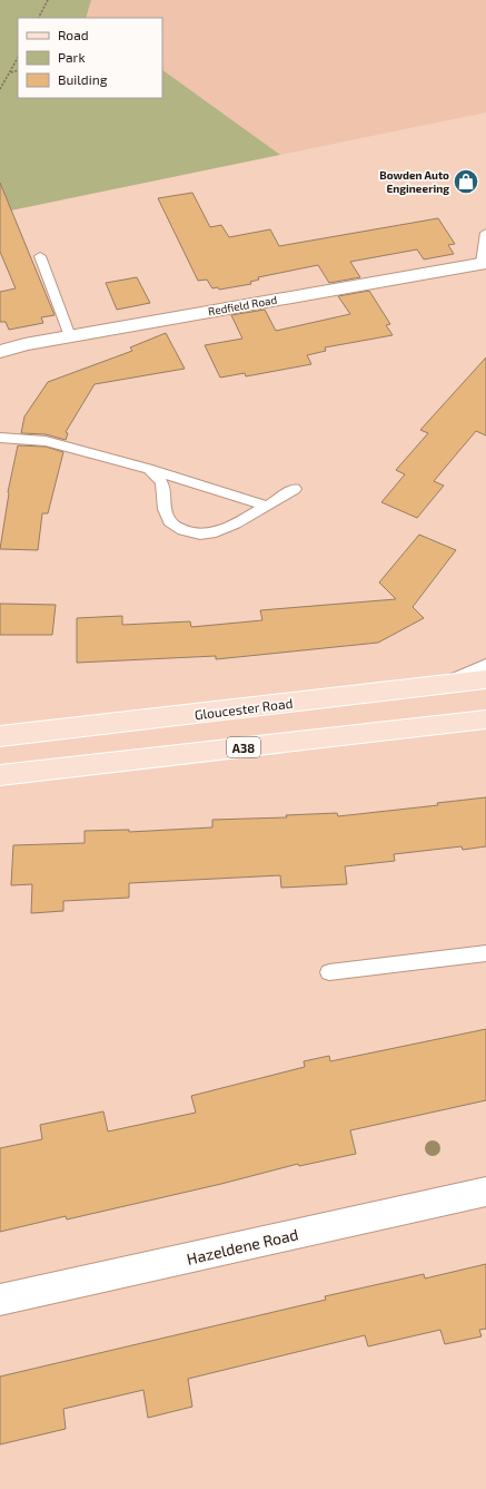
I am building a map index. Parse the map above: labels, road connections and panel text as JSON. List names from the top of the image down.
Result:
{
  "streets": {
    "main road": ["Gloucester Road", "A38"],
    "street": ["Redfield Road", "Hazeldene Road"]
  },
  "places": {
    "shop": ["Bowden Auto Engineering"]
  },
  "legend": ["Road", "Park", "Building"]
}
